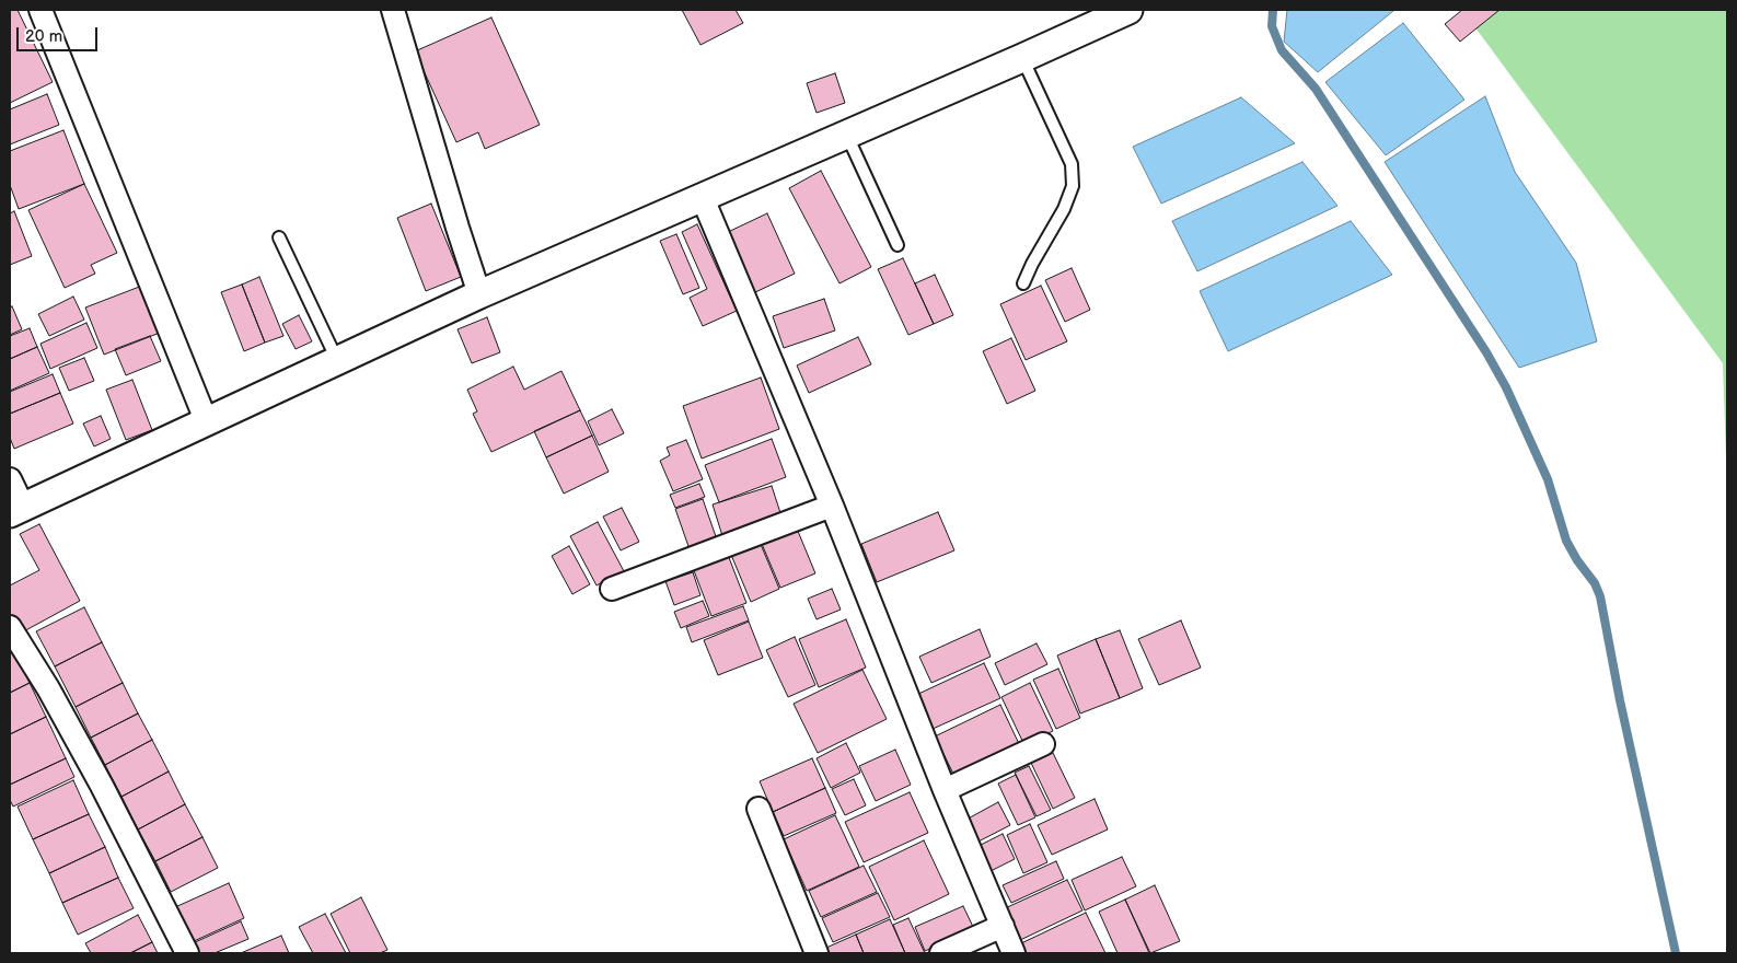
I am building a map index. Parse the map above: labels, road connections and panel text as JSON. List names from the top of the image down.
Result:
{
  "scale_bar": "20 m"
}
